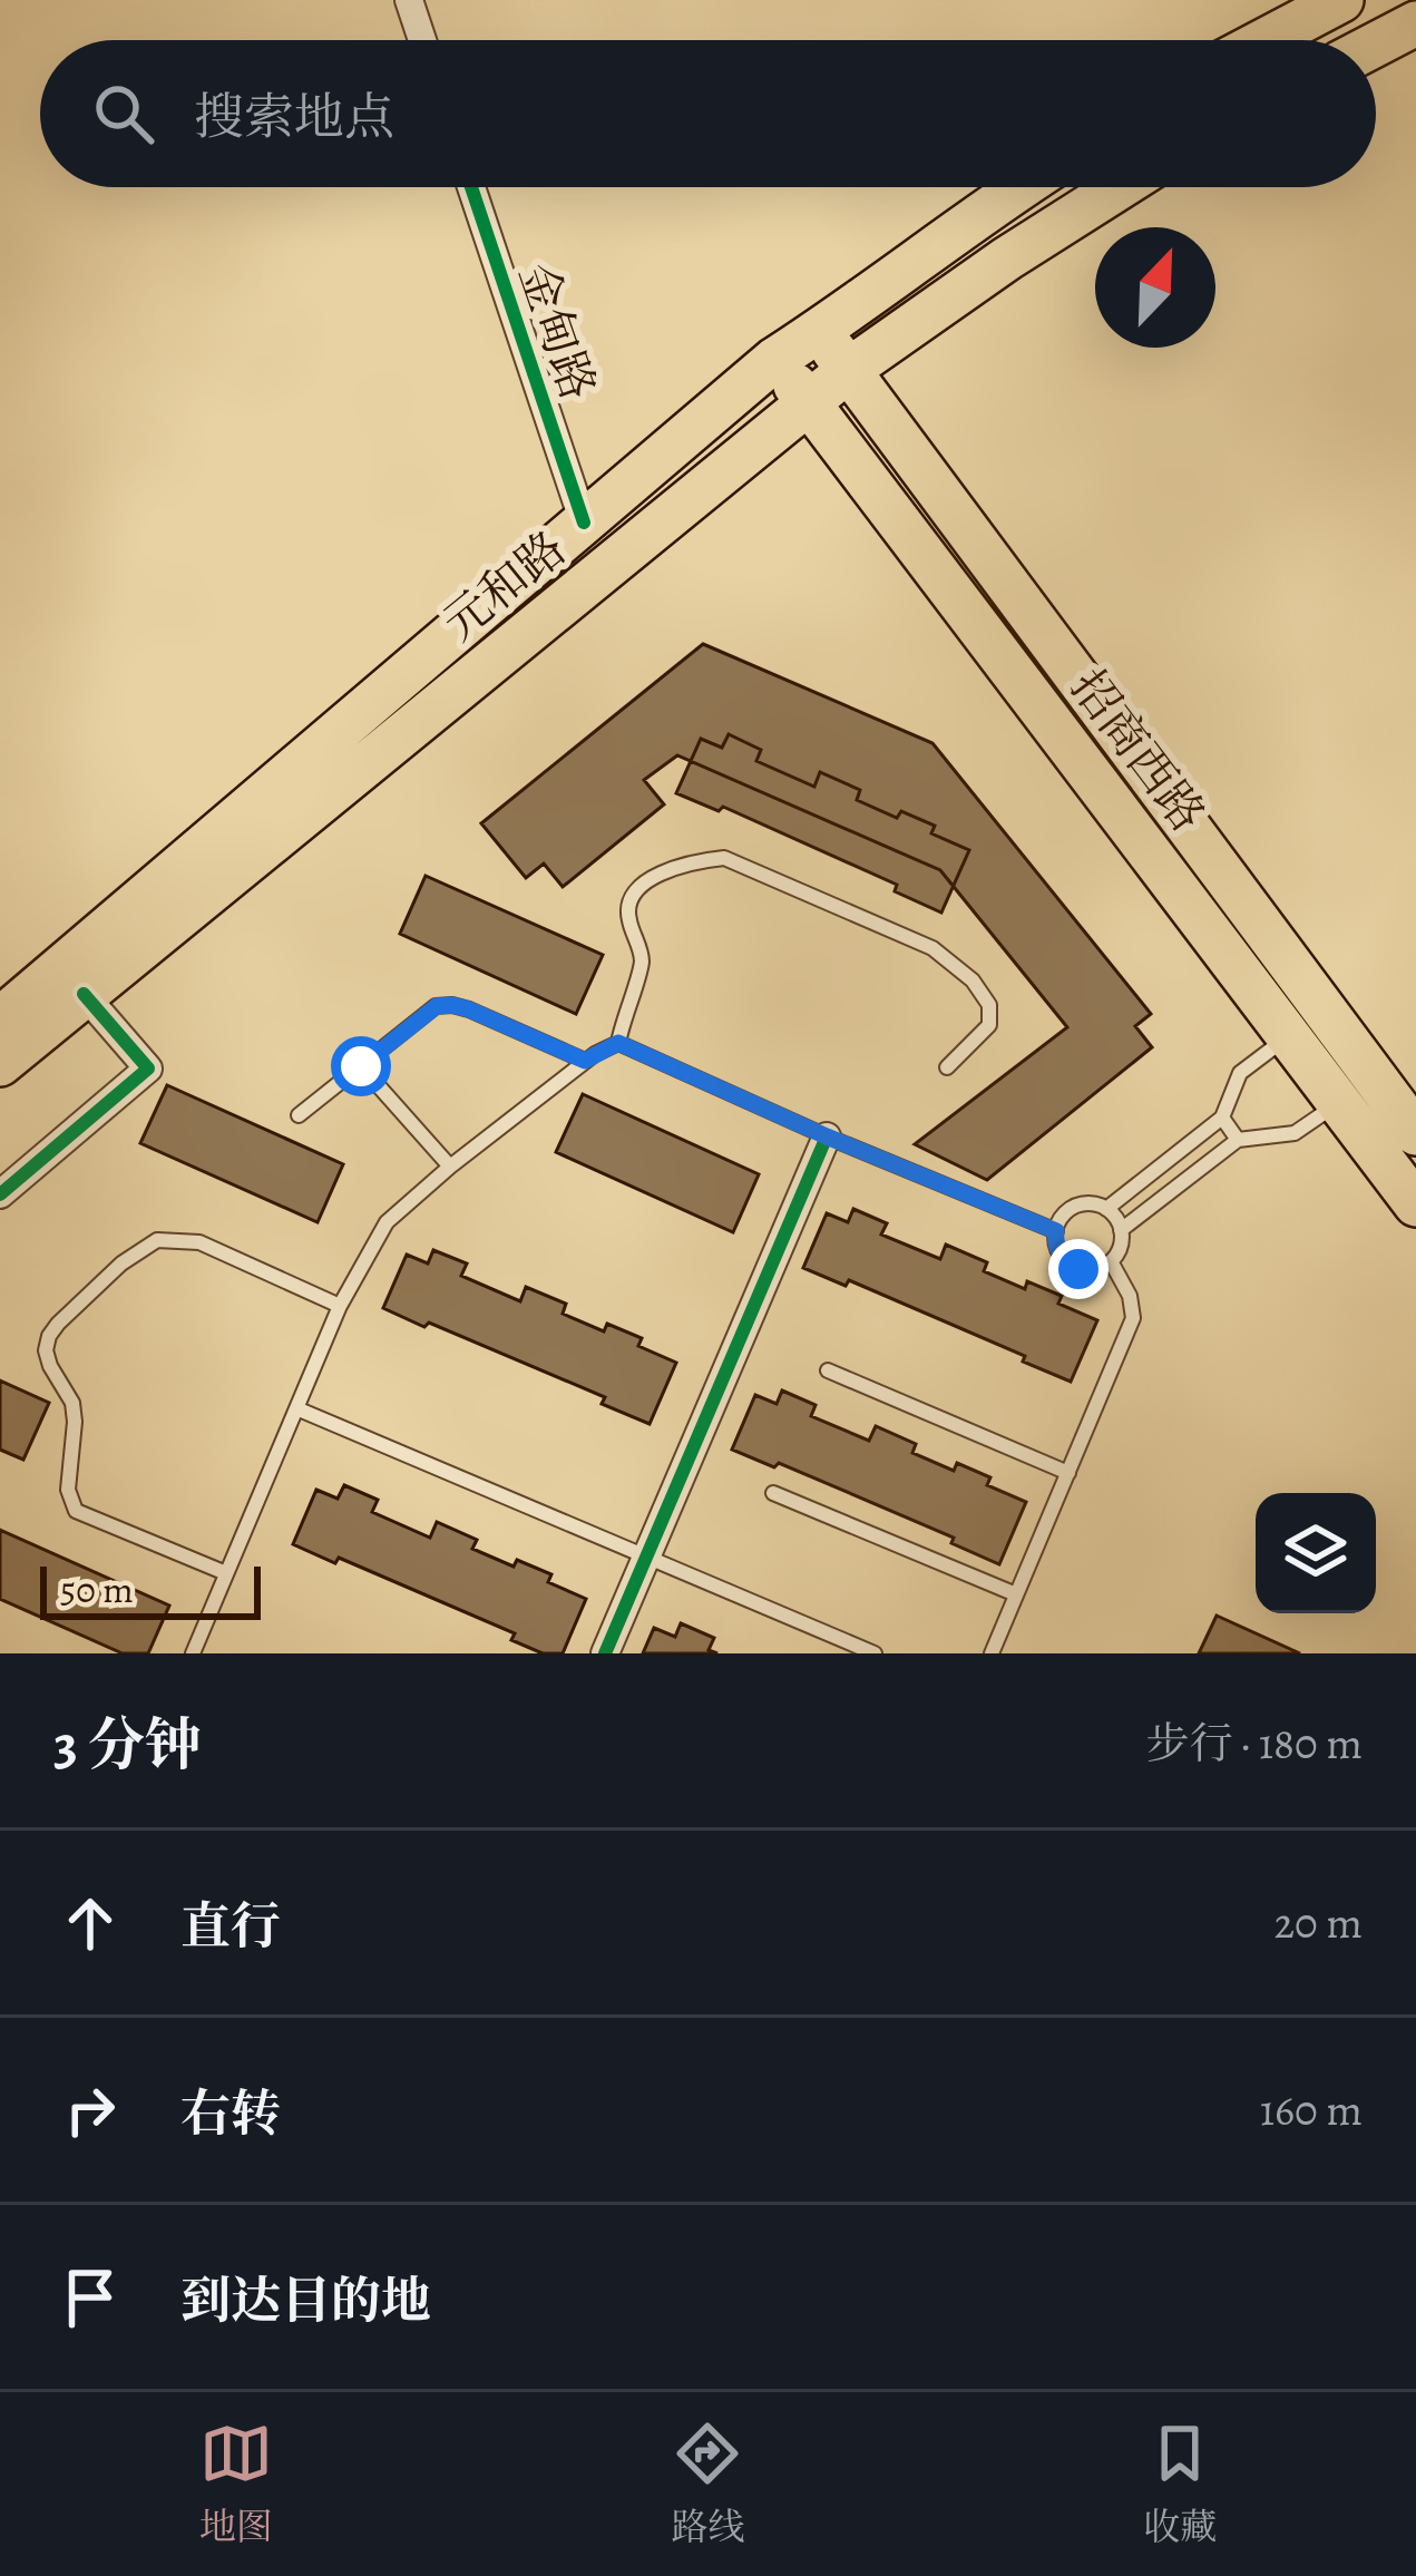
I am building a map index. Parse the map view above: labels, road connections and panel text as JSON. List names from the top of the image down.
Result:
{
  "streets": {
    "main road": ["元和路", "招商西路"],
    "street": ["金甸路"]
  },
  "crossings": [
    ["金甸路", "元和路"],
    ["元和路", "招商西路"]
  ],
  "scale_bar": "50 m",
  "north": "top right",
  "page": {
    "search": "搜索地点",
    "scale": "50 m",
    "heading": ["3 分钟", "步行 · 180 m"],
    "list": [
      ["直行", "20 m"],
      ["右转", "160 m"],
      "到达目的地"
    ],
    "nav": ["地图", "路线", "收藏"]
  }
}
